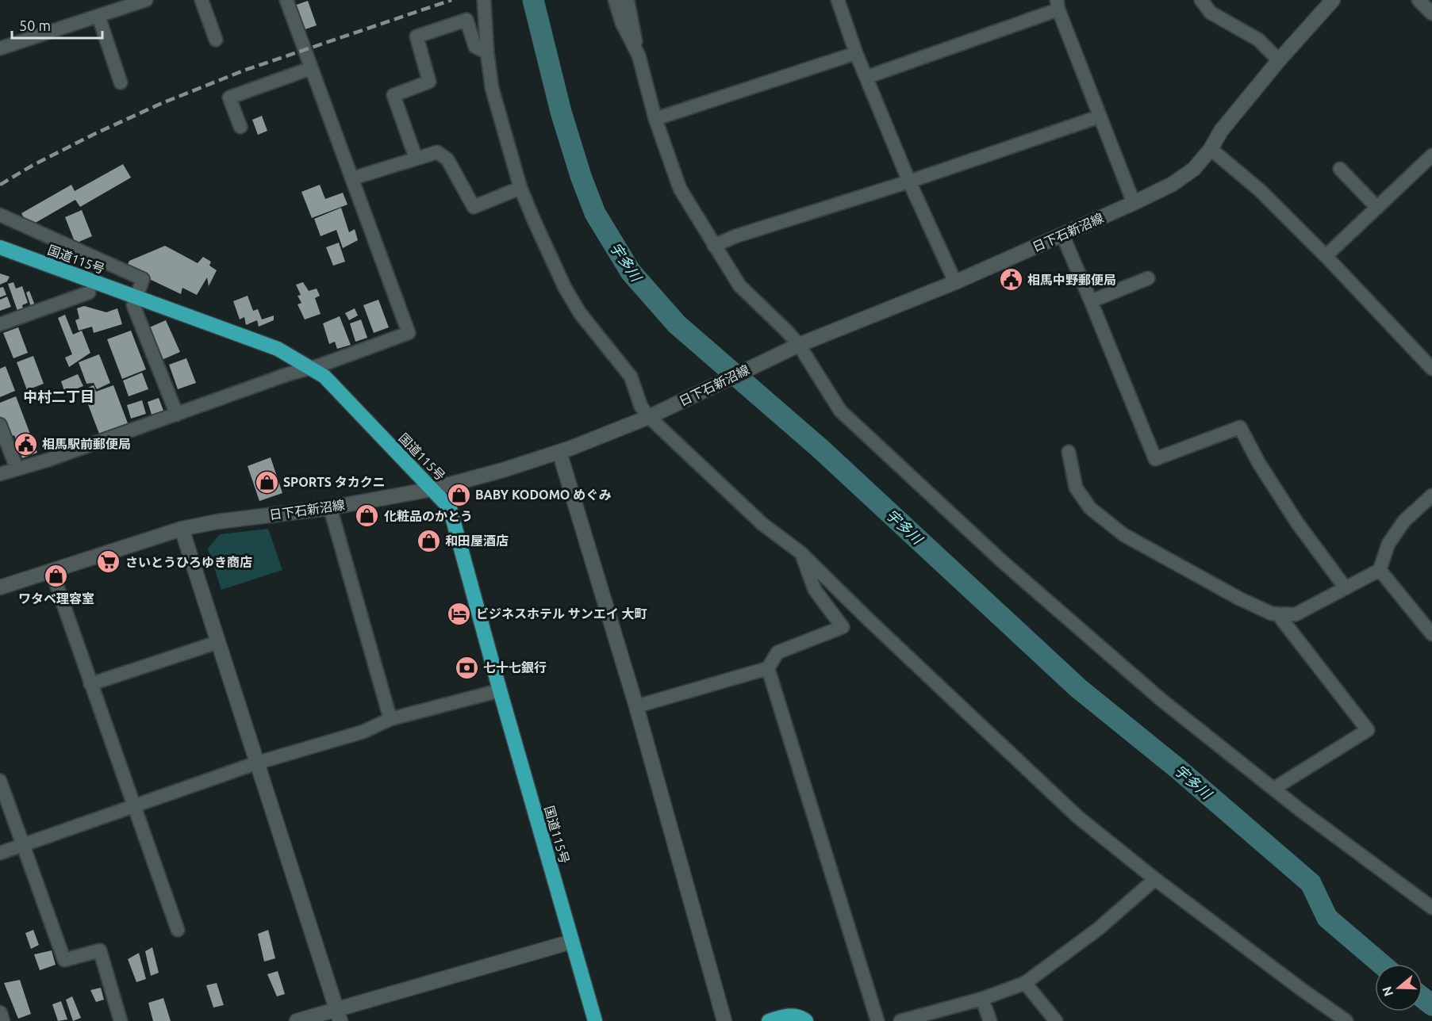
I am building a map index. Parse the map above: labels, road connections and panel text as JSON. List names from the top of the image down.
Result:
{
  "streets": {
    "highway": ["国道115号"],
    "main road": ["日下石新沼線"]
  },
  "crossings": [
    ["日下石新沼線", "国道115号"]
  ],
  "districts": ["中村二丁目"],
  "water": ["宇多川"],
  "places": {
    "public building": ["相馬中野郵便局", "相馬駅前郵便局"],
    "shop": [
      "SPORTS タカクニ",
      "BABY KODOMO めぐみ",
      "化粧品のかとう",
      "和田屋酒店",
      "ワタベ理容室"
    ],
    "supermarket": ["さいとうひろゆき商店"],
    "hotel": ["ビジネスホテル サンエイ 大町"],
    "bank": ["七十七銀行"]
  },
  "scale_bar": "50 m",
  "north": "left"
}
